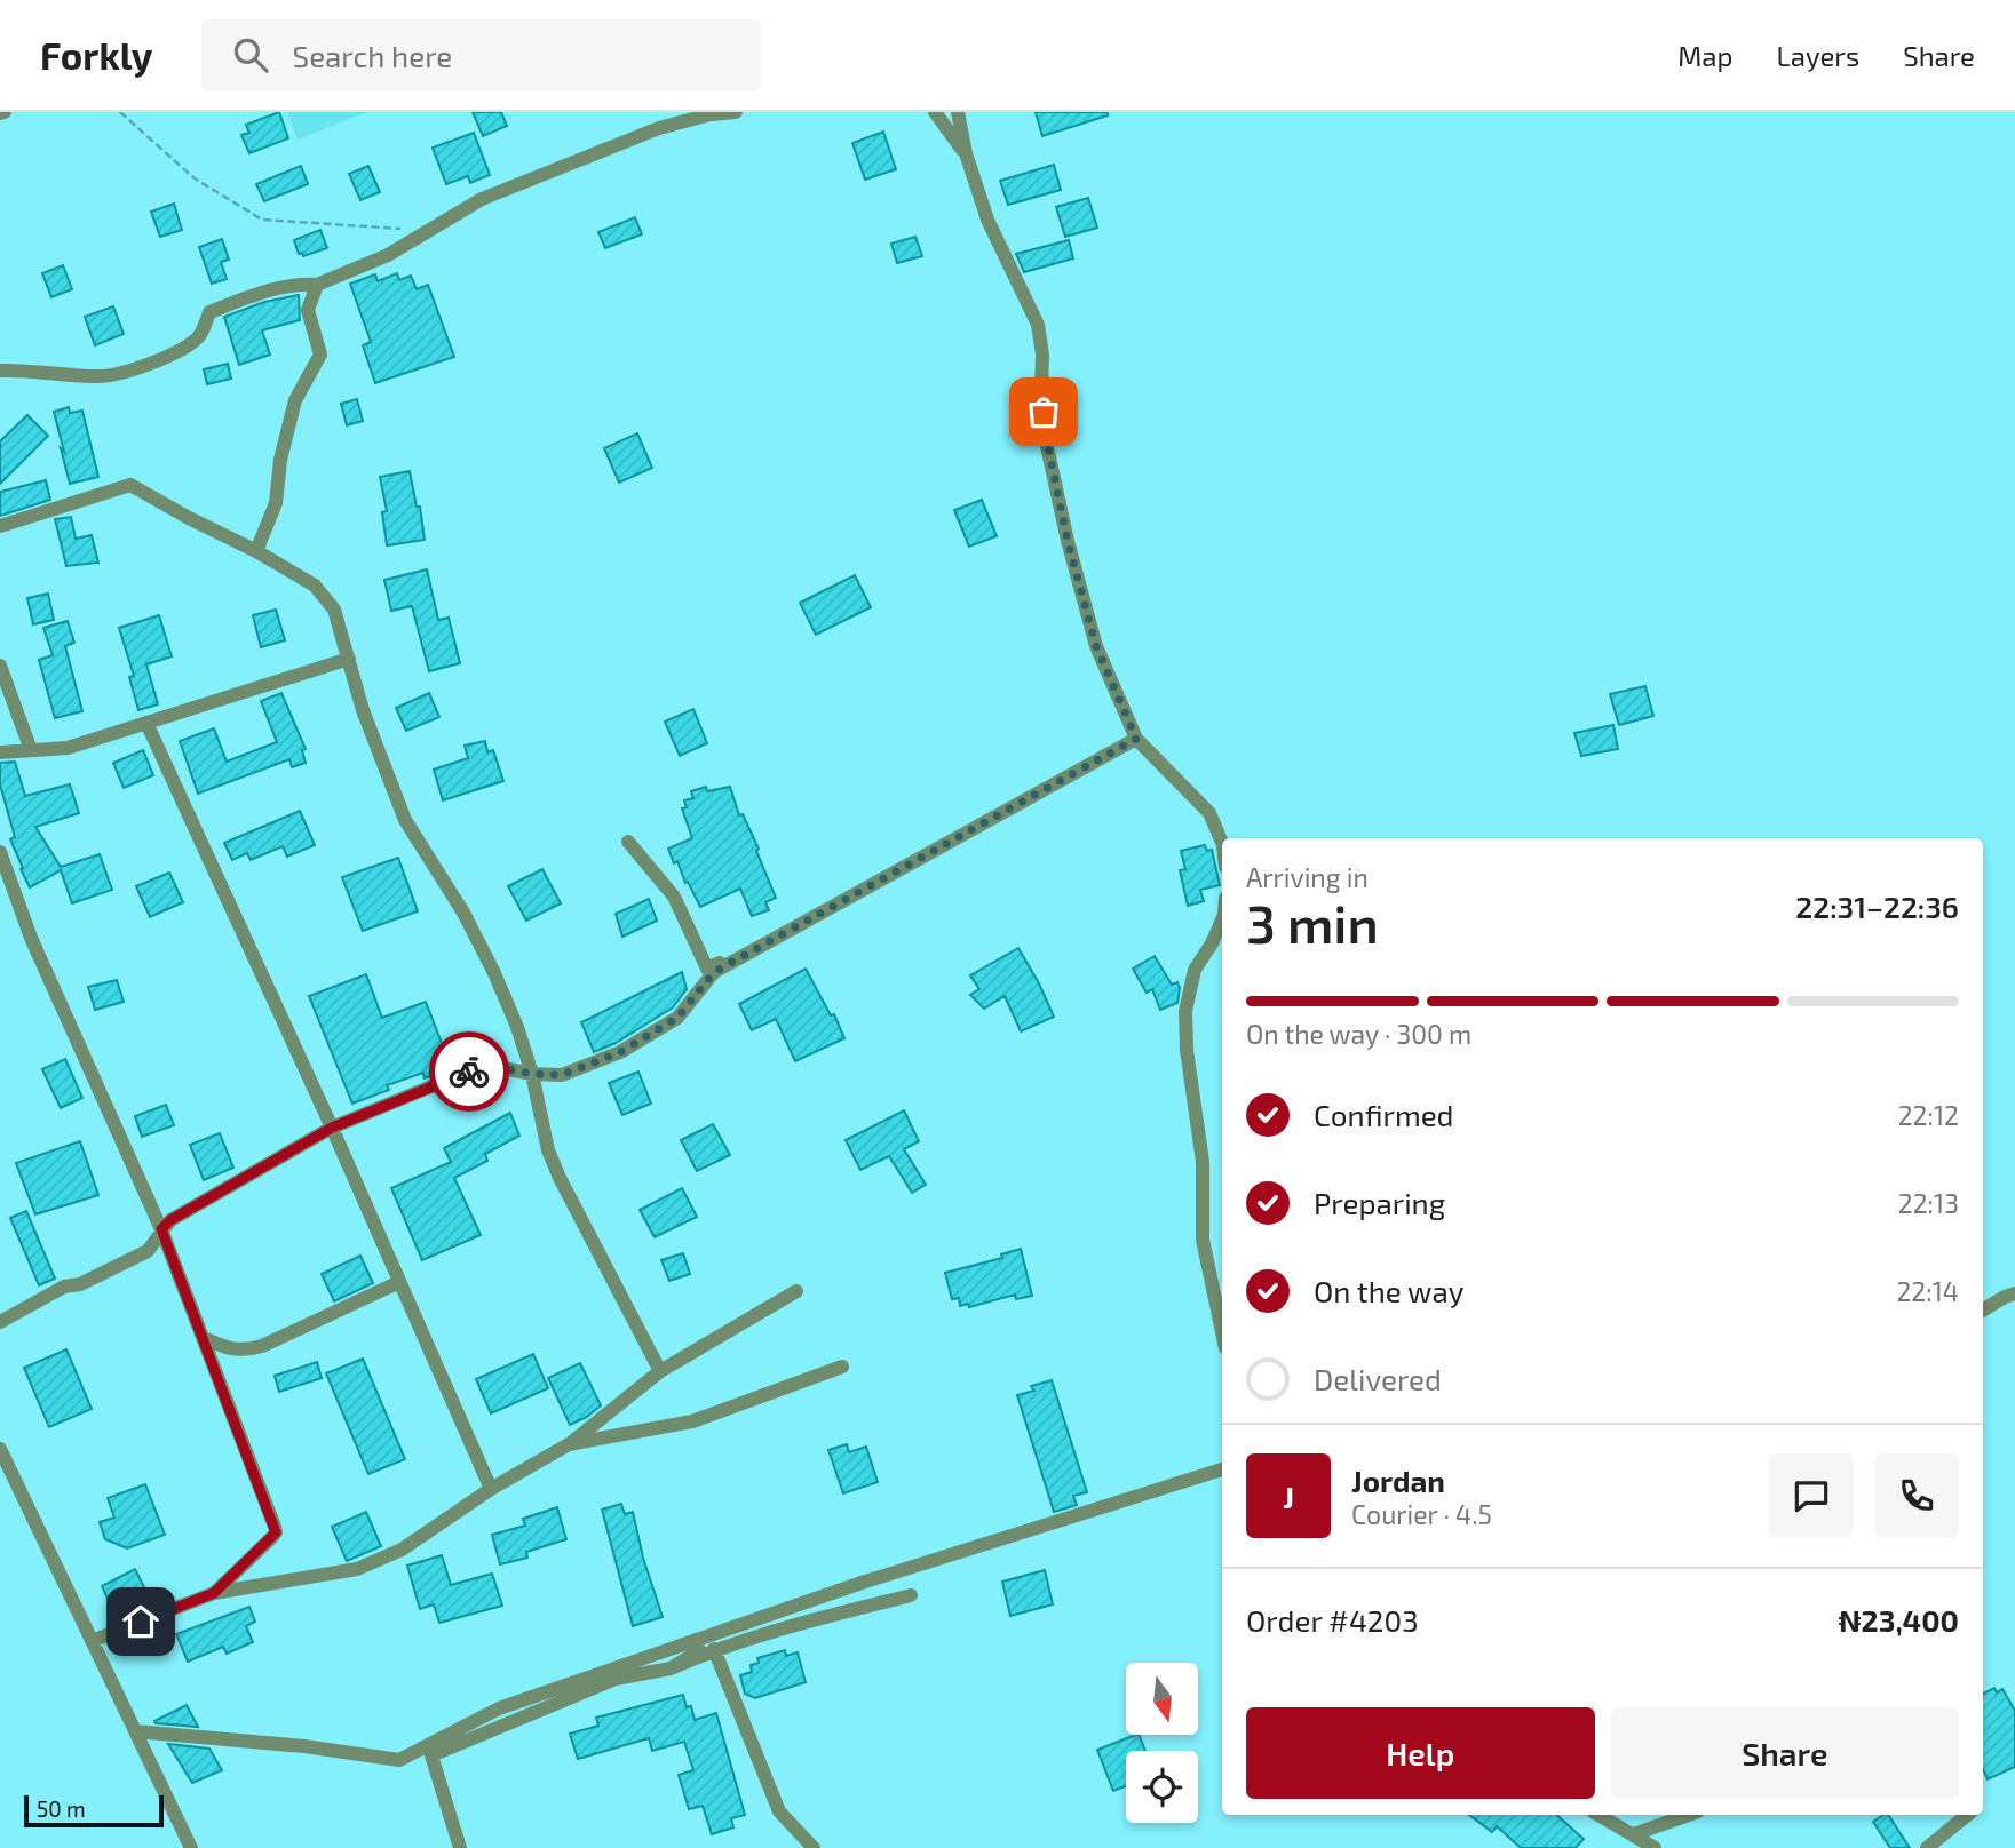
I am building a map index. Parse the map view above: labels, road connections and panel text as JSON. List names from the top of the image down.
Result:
{
  "scale_bar": "50 m",
  "north": "bottom",
  "page": {
    "header": "Forkly",
    "search": "Search here",
    "nav": ["Map", "Layers", "Share"],
    "heading": ["3 min", "Arriving in", "22:31–22:36"],
    "panel": [
      "Jordan",
      "Courier · 4.5",
      "Order #4203",
      "₦23,400"
    ],
    "bar": "On the way · 300 m",
    "list": [
      ["Confirmed", "22:12"],
      ["Preparing", "22:13"],
      ["On the way", "22:14"],
      "Delivered"
    ],
    "round": "J",
    "buttons": ["Help", "Share"],
    "scale": "50 m"
  }
}
